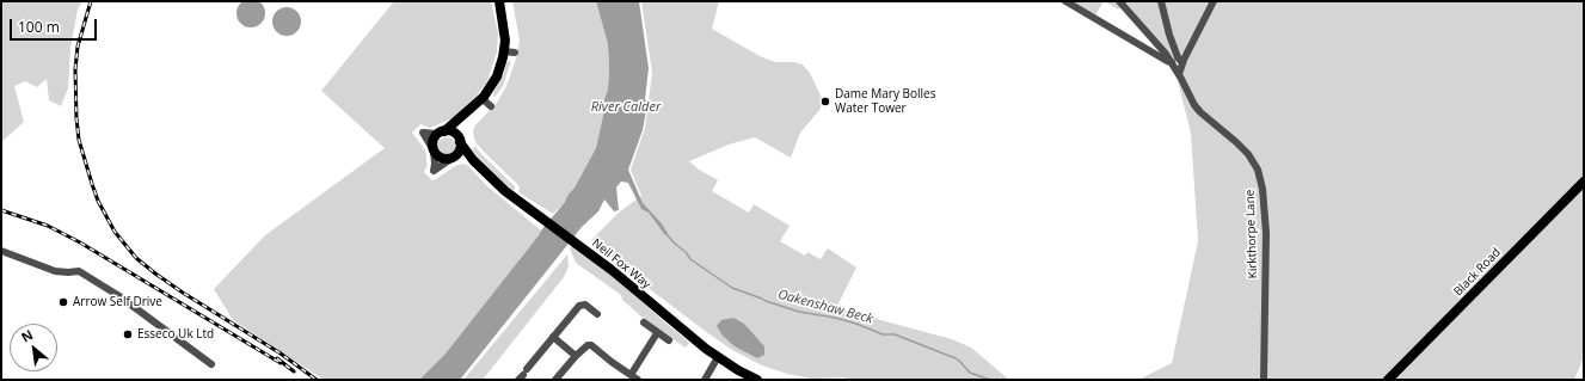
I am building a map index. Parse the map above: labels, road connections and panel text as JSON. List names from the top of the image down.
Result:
{
  "streets": {
    "main road": ["Neil Fox Way", "Black Road"],
    "street": ["Kirkthorpe Lane"]
  },
  "water": ["River Calder", "Oakenshaw Beck"],
  "places": ["Dame Mary Bolles Water Tower", "Arrow Self Drive", "Esseco Uk Ltd"],
  "scale_bar": "100 m",
  "north": "top left"
}
